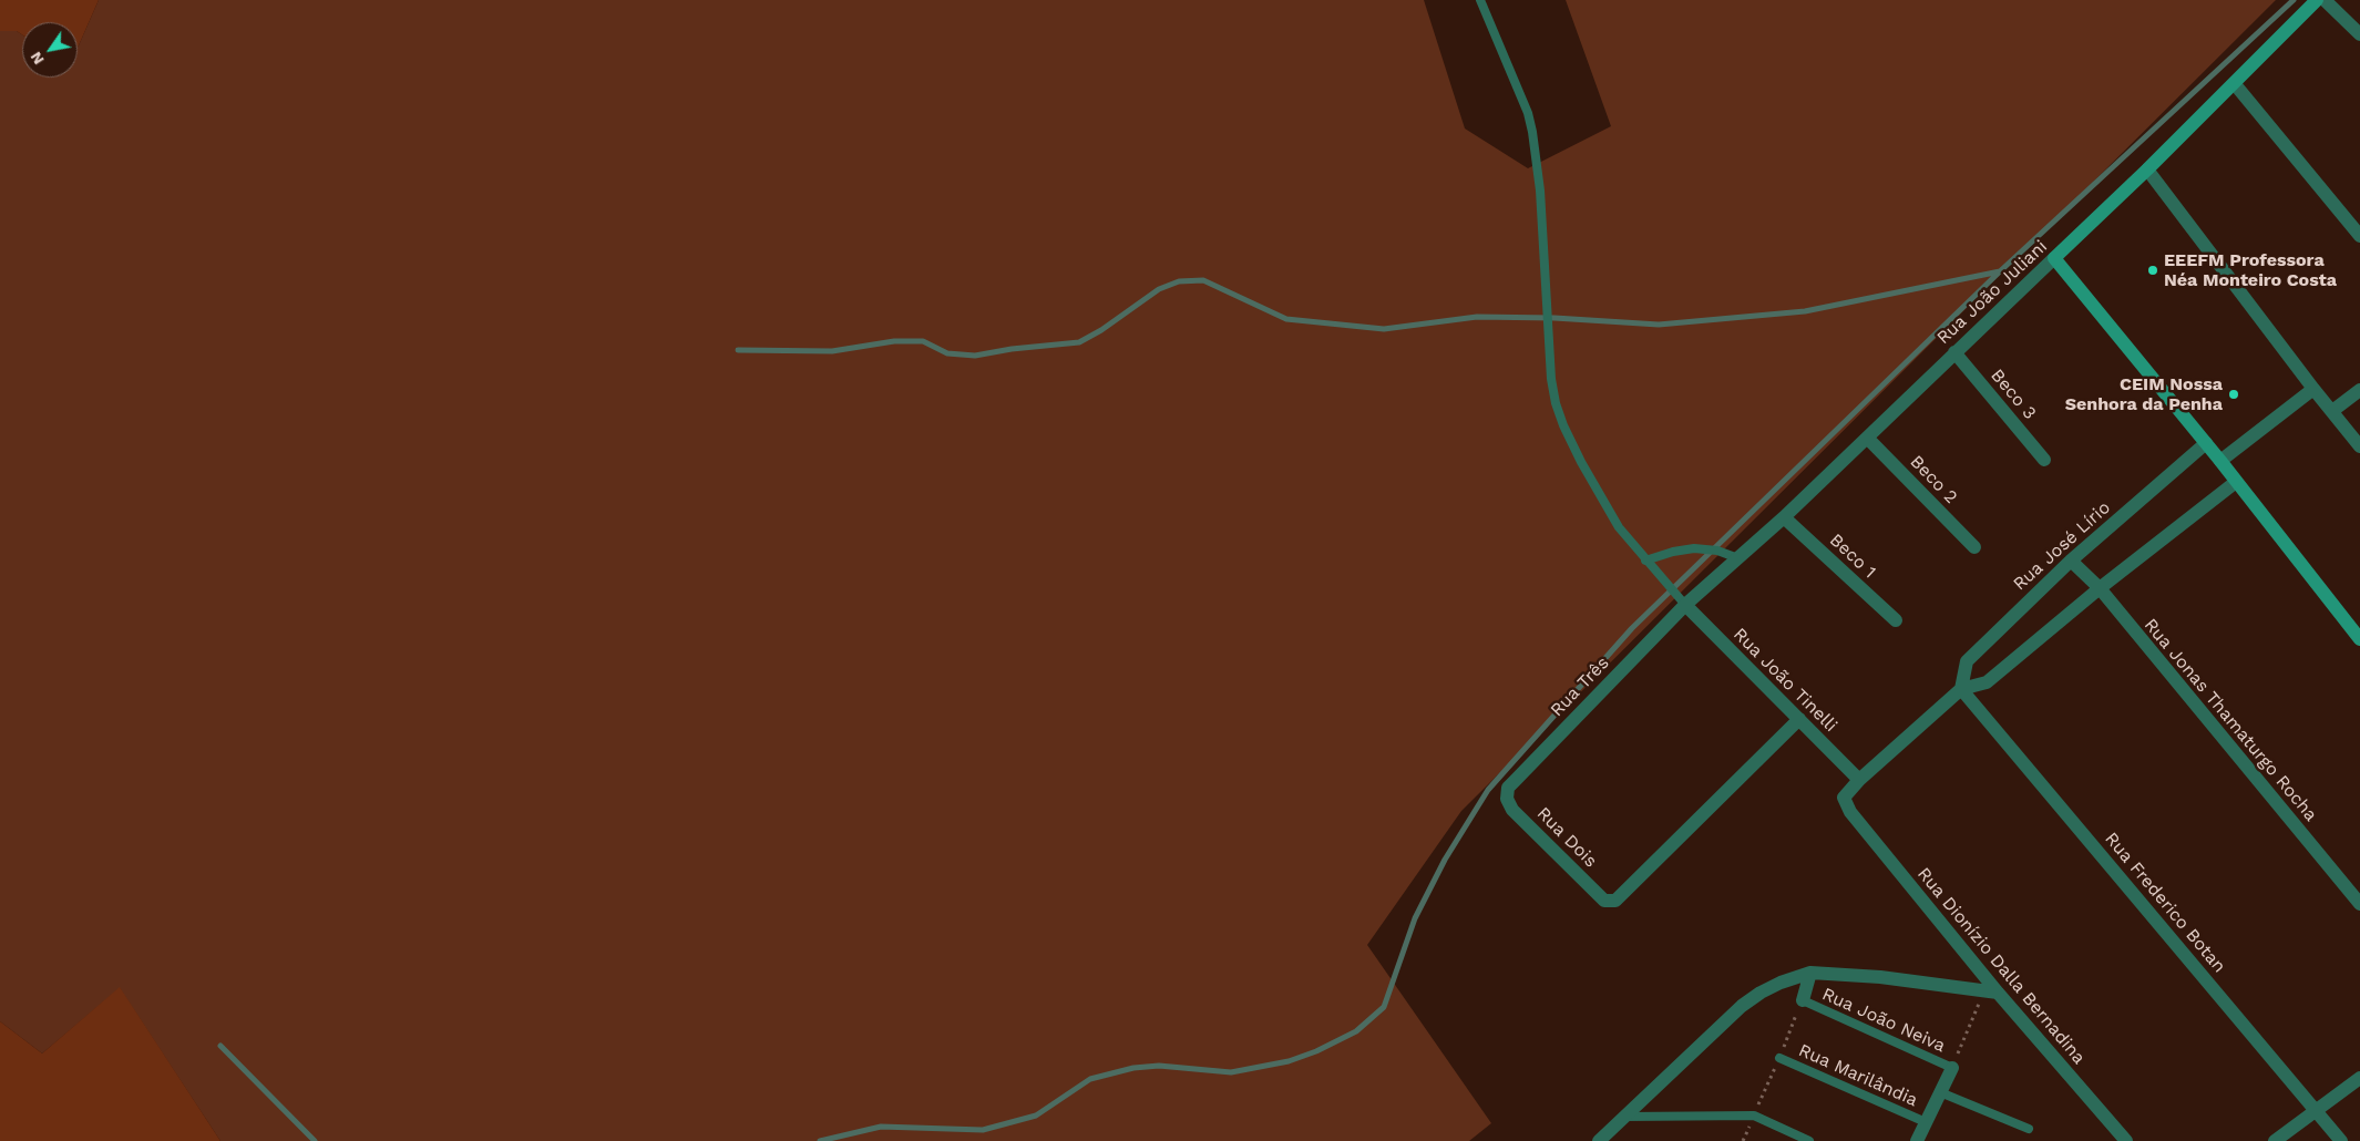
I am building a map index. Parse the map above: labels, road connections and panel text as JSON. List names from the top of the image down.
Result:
{
  "streets": {
    "main road": ["Rua João Juliani"],
    "street": [
      "Beco 3",
      "Beco 2",
      "Rua José Lírio",
      "Beco 1",
      "Rua João Tinelli",
      "Rua Três",
      "Rua Jonas Thamaturgo Rocha",
      "Rua Dois",
      "Rua Frederico Botan",
      "Rua Dionízio Dalla Bernadina"
    ],
    "lane": ["Rua João Neiva", "Rua Marilândia"]
  },
  "crossings": [
    ["Rua João Juliani", "Beco 3"],
    ["Rua João Juliani", "Beco 2"],
    ["Rua João Juliani", "Beco 1"],
    ["Rua João Juliani", "Rua João Tinelli"],
    ["Rua João Juliani", "Rua Três"],
    ["Rua José Lírio", "Rua Jonas Thamaturgo Rocha"],
    ["Rua José Lírio", "Rua Frederico Botan"],
    ["Rua João Tinelli", "Rua Três"],
    ["Rua João Tinelli", "Rua Dois"],
    ["Rua João Tinelli", "Rua Dionízio Dalla Bernadina"],
    ["Rua Três", "Rua Dois"]
  ],
  "places": ["EEEFM Professora Néa Monteiro Costa", "CEIM Nossa Senhora da Penha"],
  "north": "bottom left"
}
